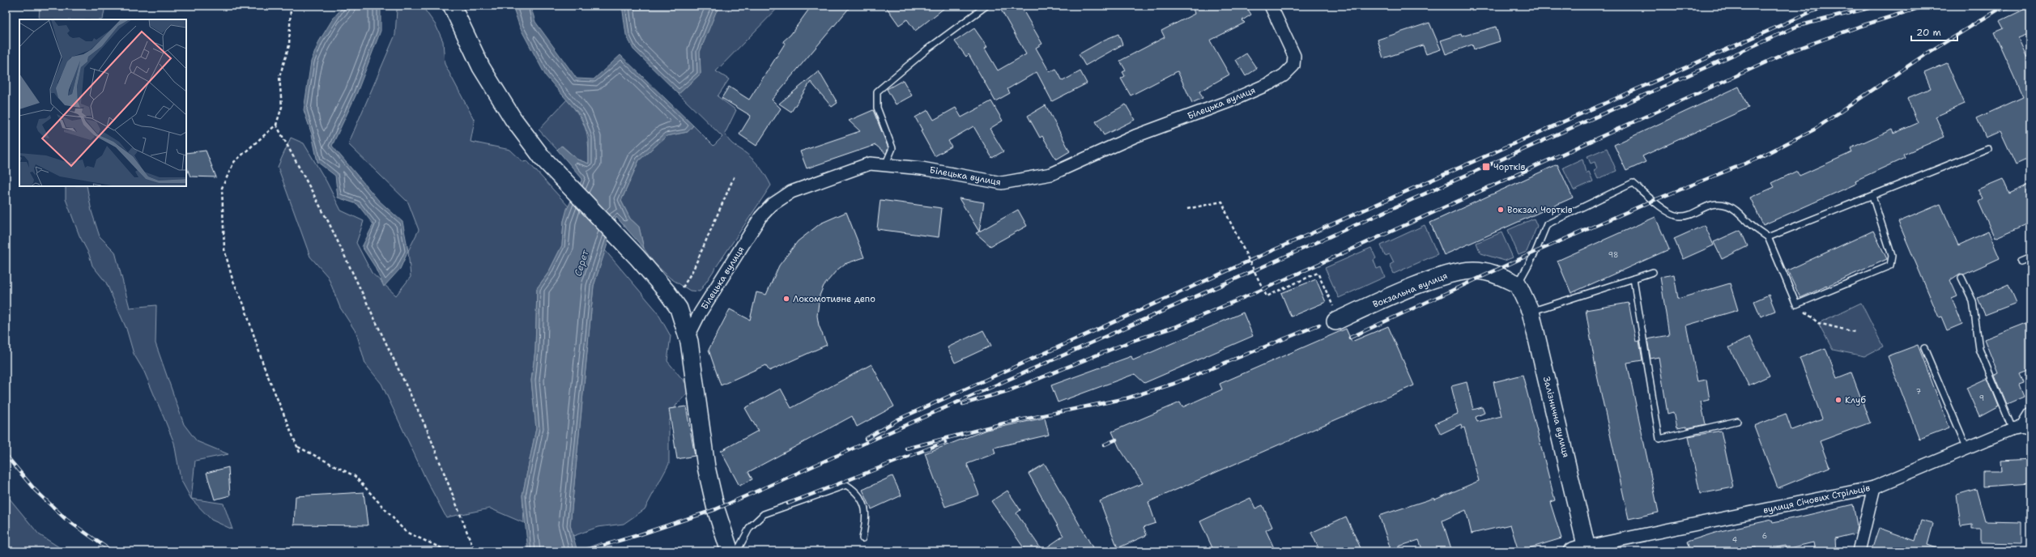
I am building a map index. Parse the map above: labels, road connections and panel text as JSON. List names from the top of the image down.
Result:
{
  "streets": {
    "street": [
      "Білецька вулиця",
      "Вокзальна вулиця",
      "Залізнична вулиця",
      "вулиця Січових Стрільців"
    ]
  },
  "crossings": [
    ["Вокзальна вулиця", "Залізнична вулиця"],
    ["Залізнична вулиця", "вулиця Січових Стрільців"]
  ],
  "water": ["Серет"],
  "places": {
    "transit": ["Чортків"],
    "other": ["Вокзал Чортків", "Локомотивне депо", "Клуб"]
  },
  "house_numbers": [
    "98",
    "7",
    "9",
    "6",
    "4"
  ],
  "scale_bar": "20 m"
}
